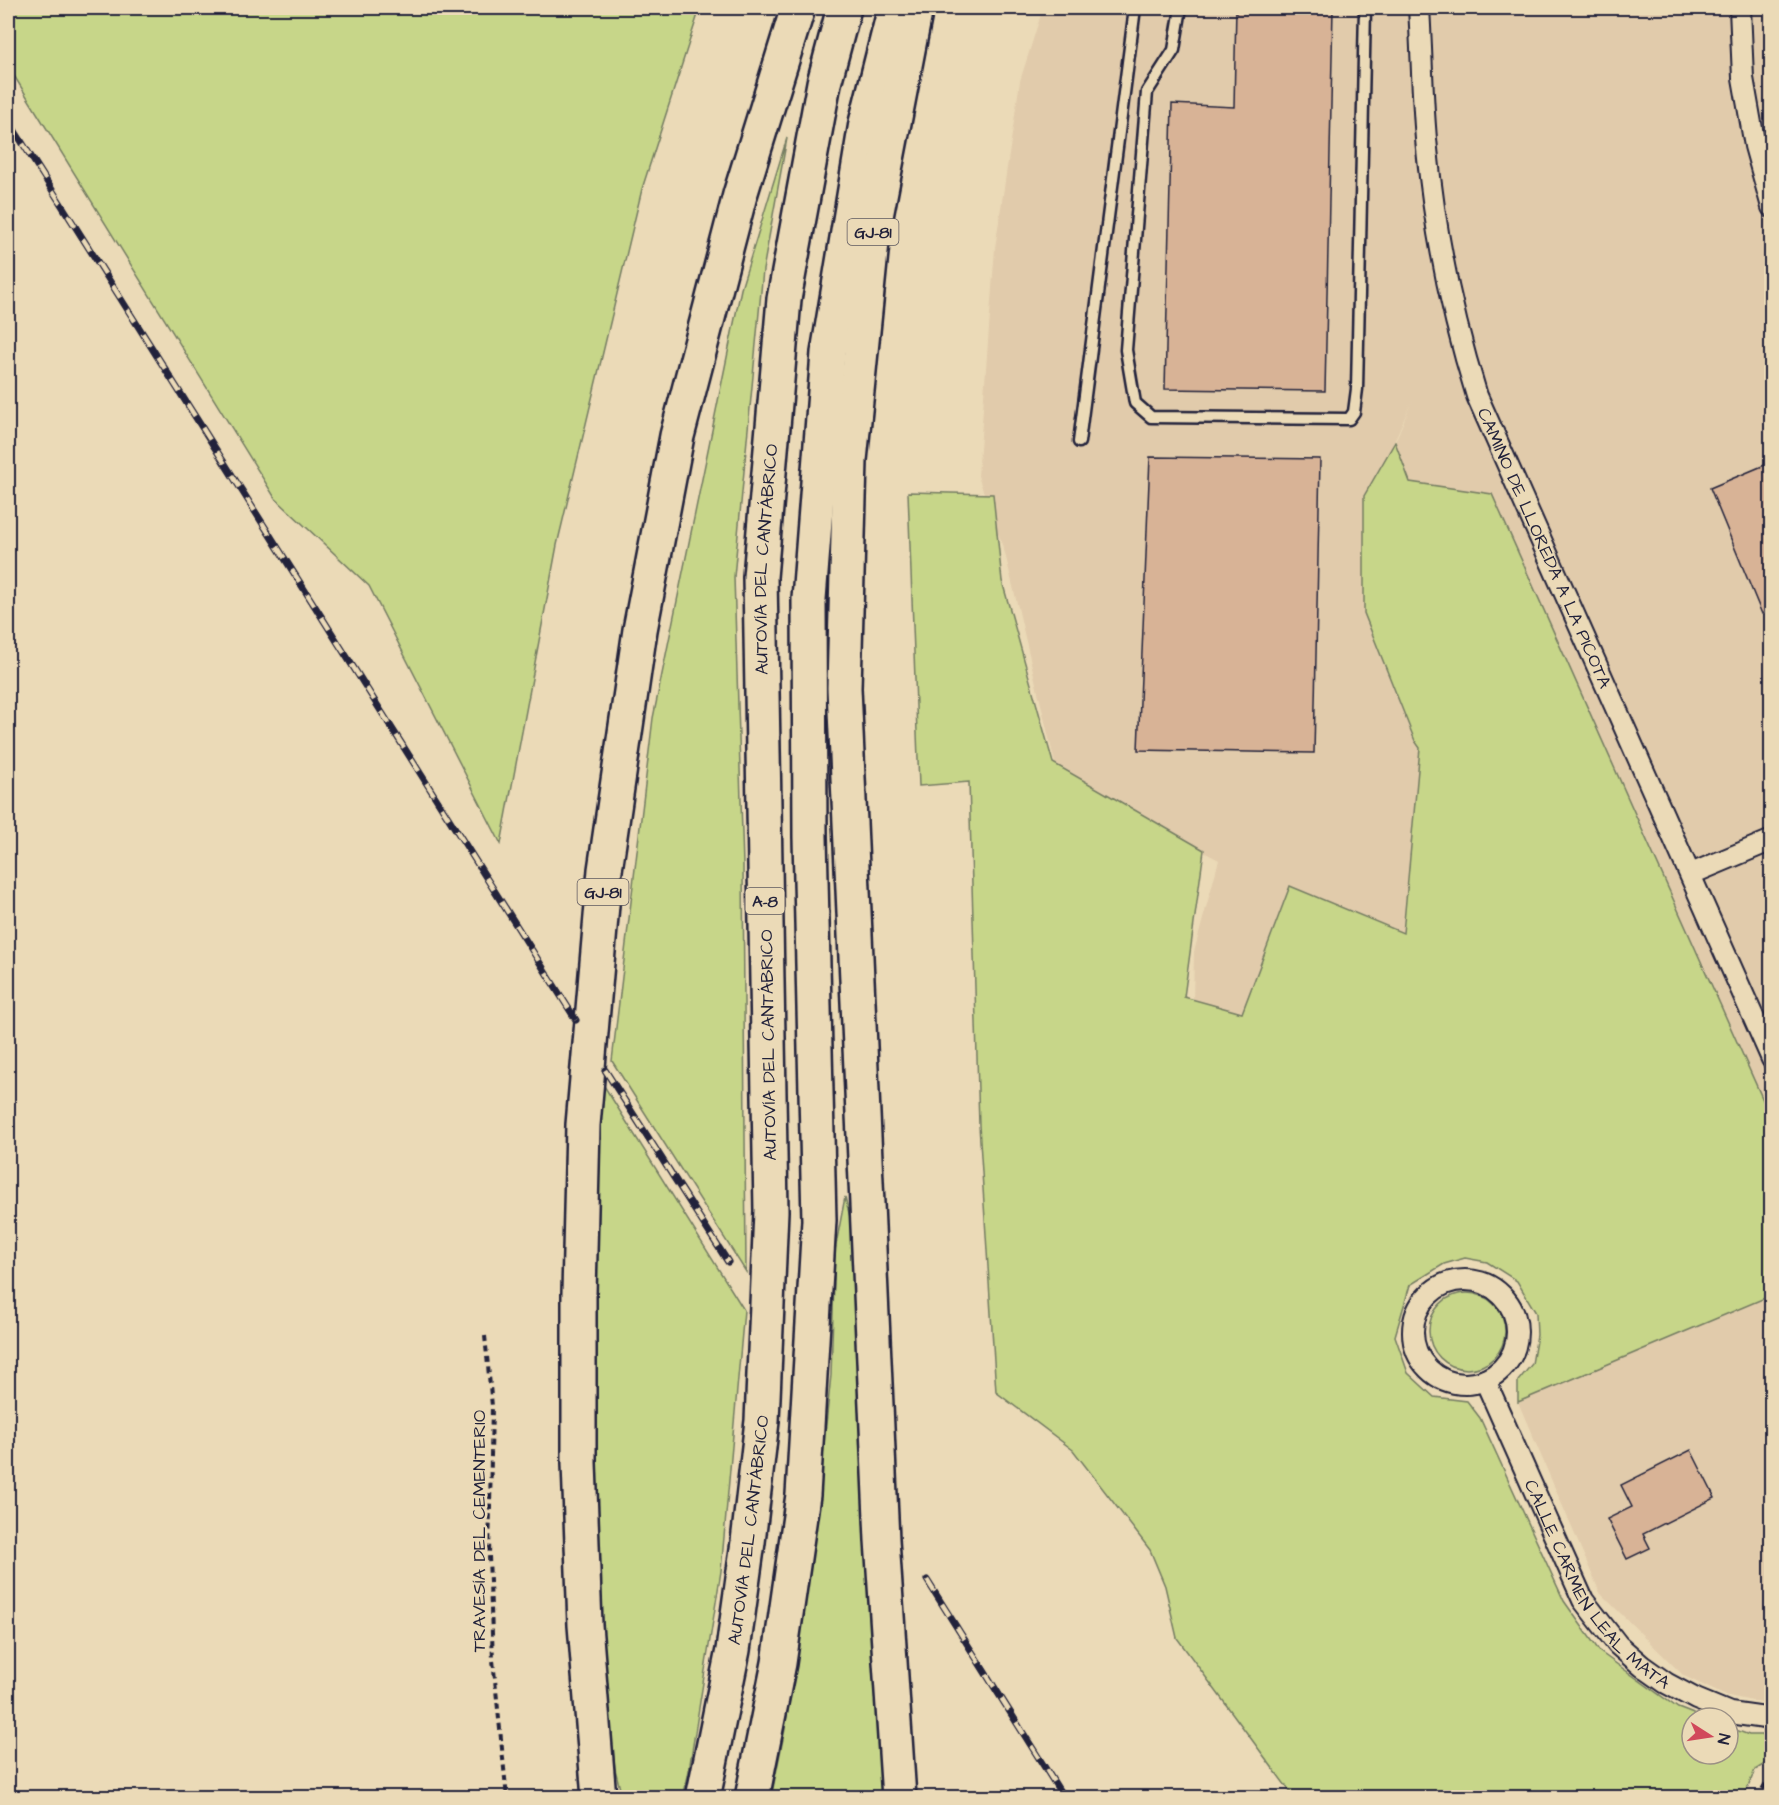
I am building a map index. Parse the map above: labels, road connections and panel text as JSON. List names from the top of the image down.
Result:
{
  "streets": {
    "highway": ["GJ-81", "AUTOVÍA DEL CANTÁBRICO", "A-8"],
    "street": ["CAMINO DE LLOREDA A LA PICOTA", "CALLE CARMEN LEAL MATA"],
    "path": ["TRAVESÍA DEL CEMENTERIO"]
  },
  "north": "right"
}
